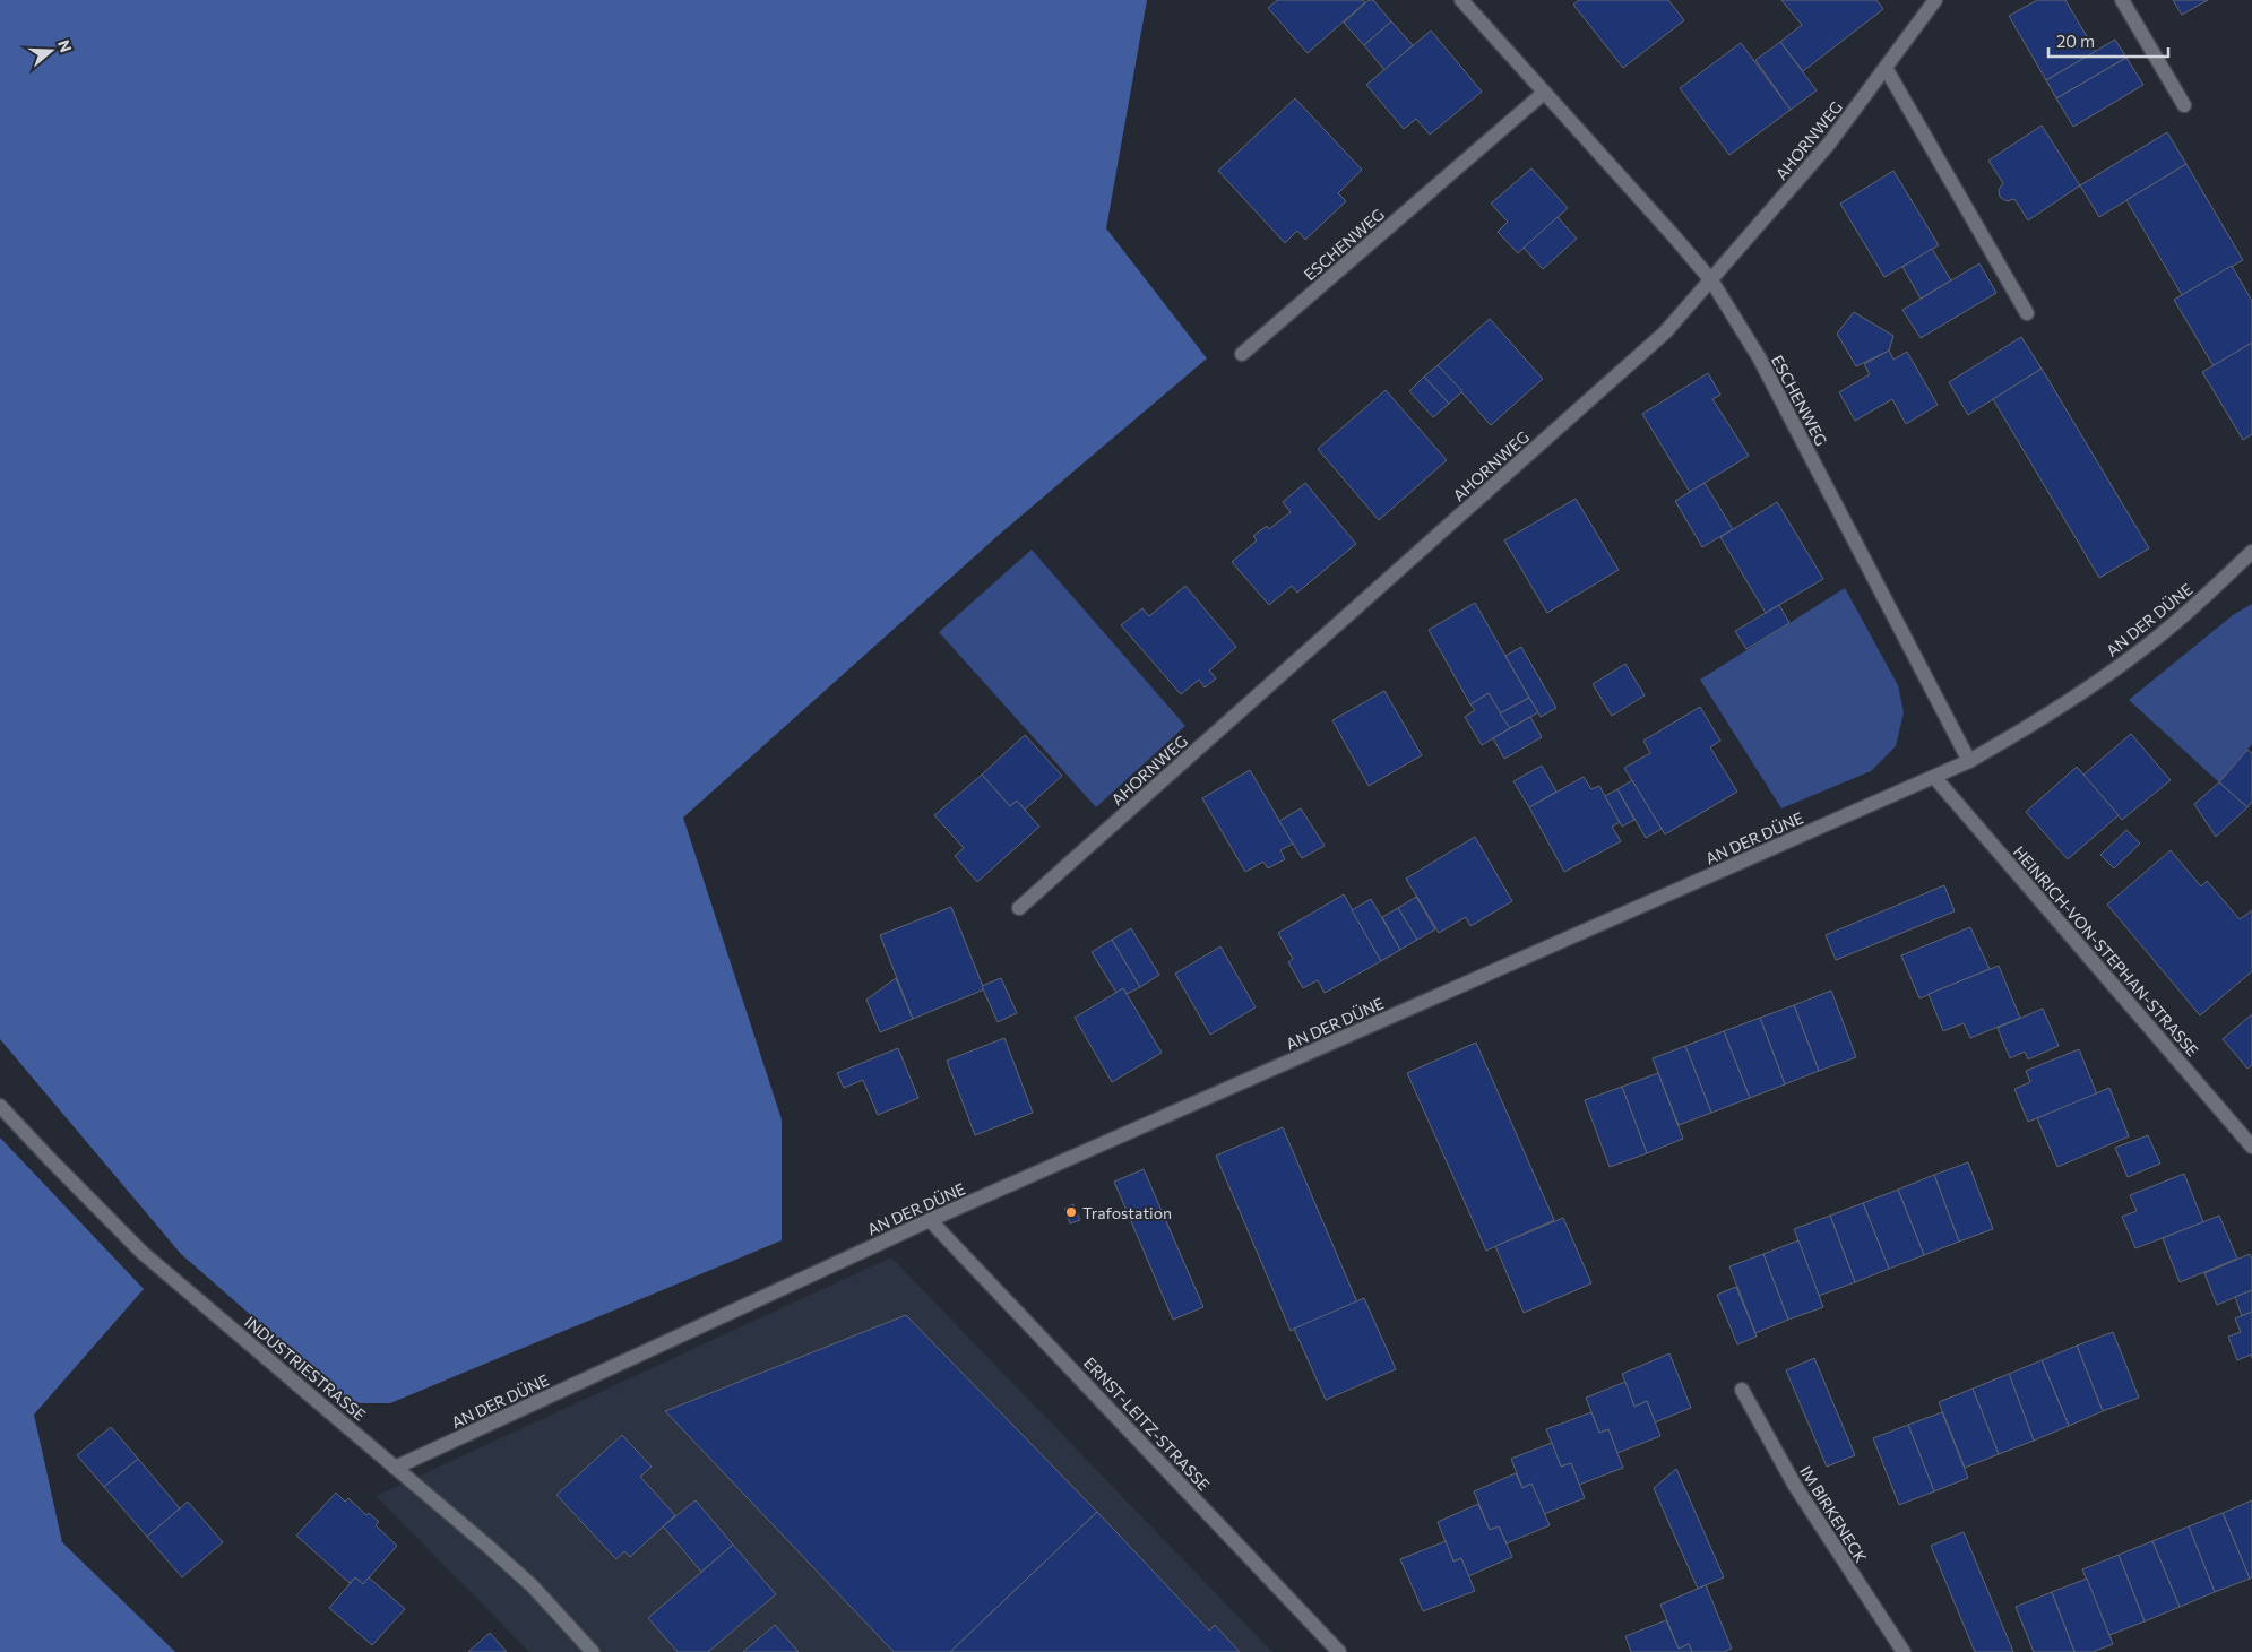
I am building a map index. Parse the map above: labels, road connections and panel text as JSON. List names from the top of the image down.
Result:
{
  "streets": {
    "street": [
      "AHORNWEG",
      "ESCHENWEG",
      "AN DER DÜNE",
      "HEINRICH-VON-STEPHAN-STRASSE",
      "INDUSTRIESTRASSE",
      "ERNST-LEITZ-STRASSE",
      "IM BIRKENECK"
    ]
  },
  "crossings": [
    ["AHORNWEG", "ESCHENWEG"],
    ["ESCHENWEG", "AN DER DÜNE"],
    ["AN DER DÜNE", "HEINRICH-VON-STEPHAN-STRASSE"],
    ["AN DER DÜNE", "INDUSTRIESTRASSE"],
    ["AN DER DÜNE", "ERNST-LEITZ-STRASSE"]
  ],
  "places": ["Trafostation"],
  "scale_bar": "20 m",
  "north": "right"
}
